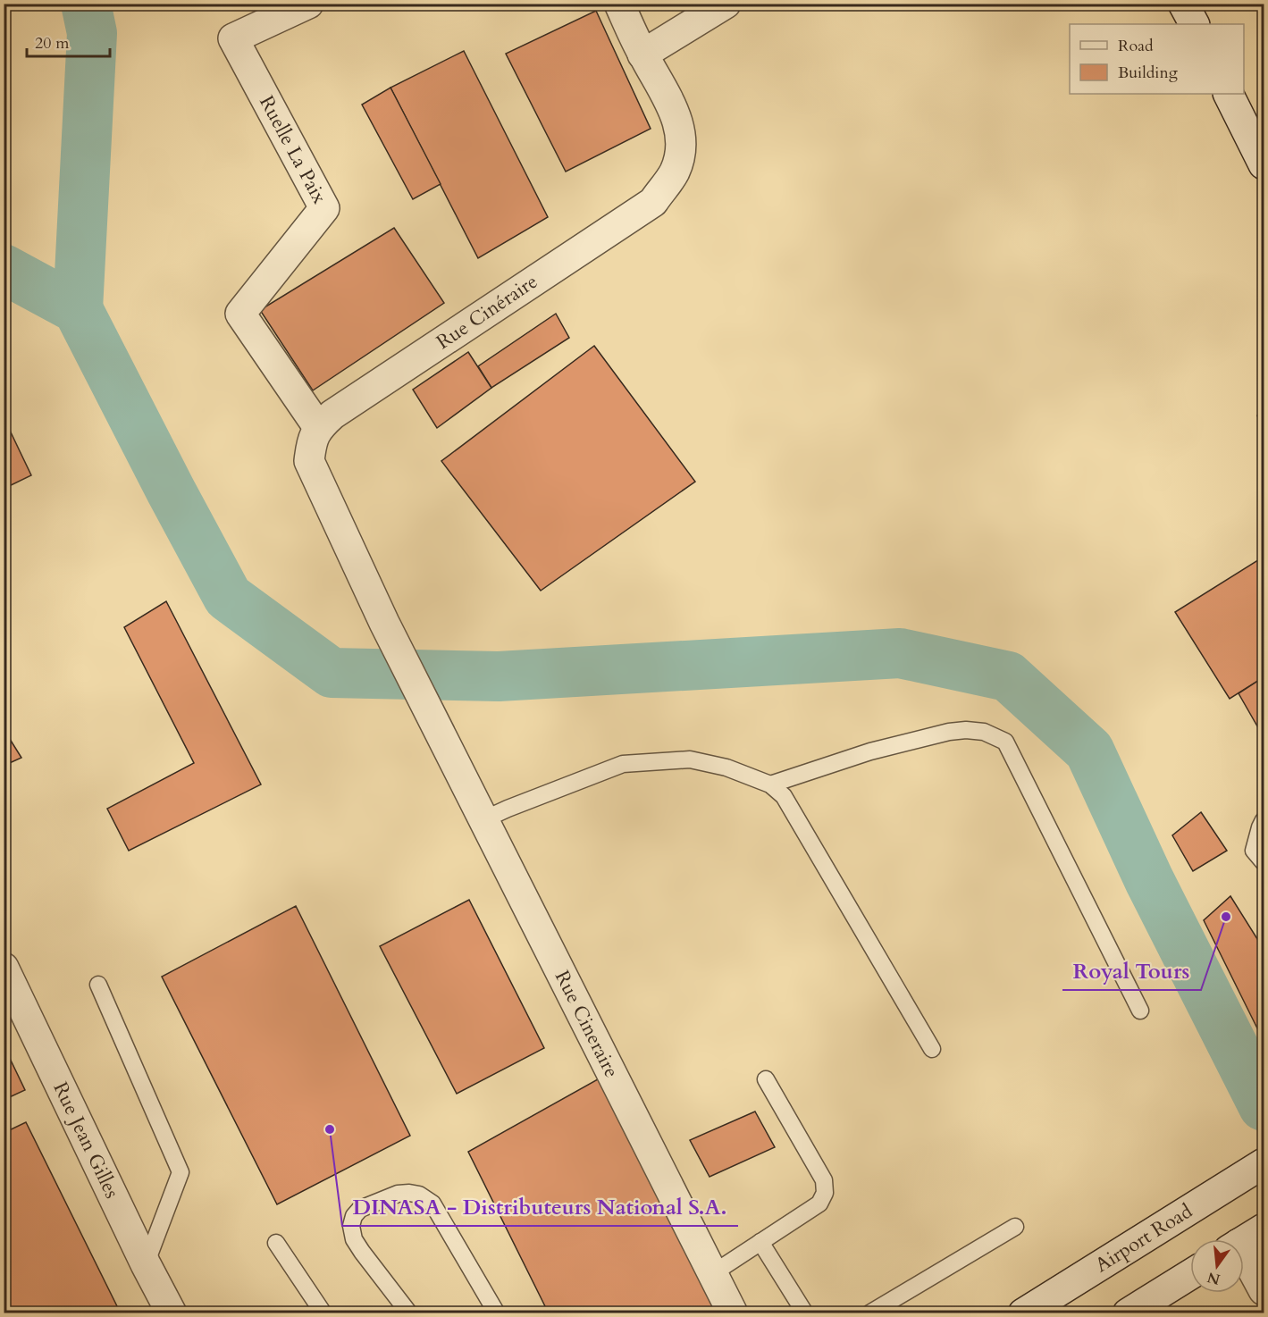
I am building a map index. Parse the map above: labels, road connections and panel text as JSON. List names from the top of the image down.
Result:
{
  "streets": {
    "street": [
      "Ruelle La Paix",
      "Rue Cinéraire",
      "Rue Cineraire",
      "Rue Jean Gilles",
      "Airport Road"
    ]
  },
  "crossings": [
    ["Ruelle La Paix", "Rue Cinéraire"],
    ["Ruelle La Paix", "Rue Cineraire"],
    ["Rue Cinéraire", "Rue Cineraire"]
  ],
  "places": ["Royal Tours", "DINASA - Distributeurs National S.A."],
  "legend": ["Road", "Building"],
  "scale_bar": "20 m",
  "north": "bottom"
}
